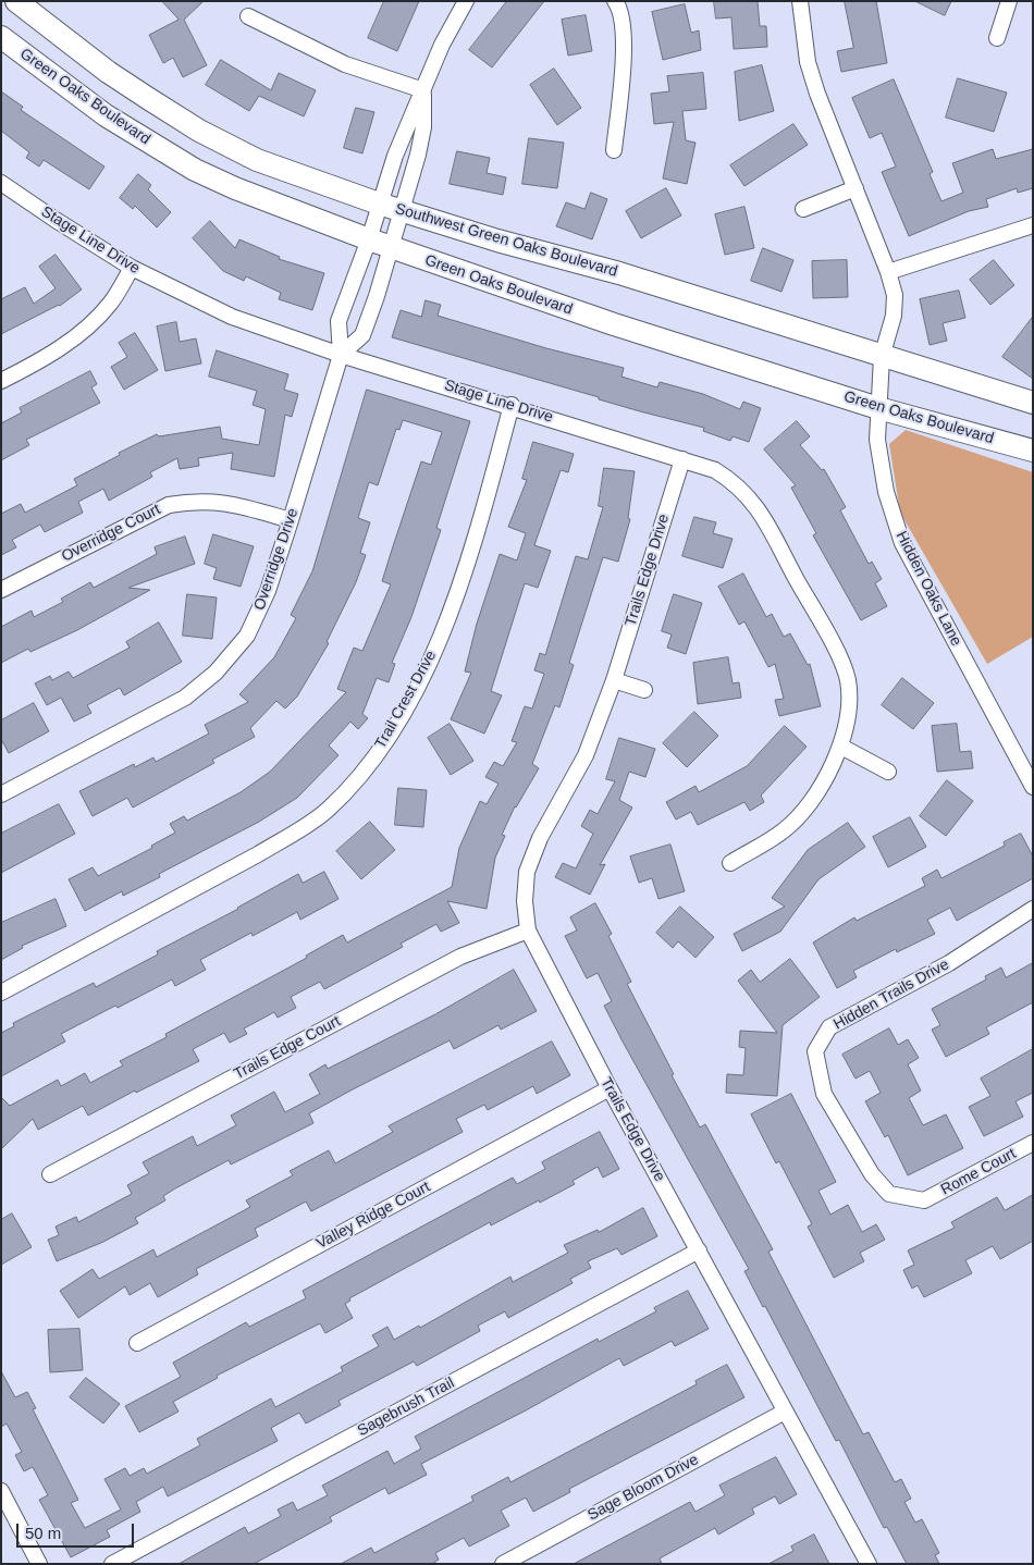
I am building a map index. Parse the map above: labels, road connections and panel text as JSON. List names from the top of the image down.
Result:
{
  "streets": {
    "main road": ["Green Oaks Boulevard", "Southwest Green Oaks Boulevard"],
    "street": [
      "Stage Line Drive",
      "Overridge Court",
      "Overridge Drive",
      "Trails Edge Drive",
      "Hidden Oaks Lane",
      "Trail Crest Drive",
      "Hidden Trails Drive",
      "Trails Edge Court",
      "Rome Court",
      "Valley Ridge Court",
      "Sagebrush Trail",
      "Sage Bloom Drive"
    ]
  },
  "crossings": [
    ["Green Oaks Boulevard", "Overridge Drive"],
    ["Green Oaks Boulevard", "Hidden Oaks Lane"],
    ["Stage Line Drive", "Overridge Drive"],
    ["Stage Line Drive", "Trails Edge Drive"],
    ["Stage Line Drive", "Trail Crest Drive"],
    ["Southwest Green Oaks Boulevard", "Overridge Drive"],
    ["Southwest Green Oaks Boulevard", "Hidden Oaks Lane"],
    ["Overridge Court", "Overridge Drive"],
    ["Trails Edge Drive", "Trails Edge Court"],
    ["Trails Edge Drive", "Valley Ridge Court"],
    ["Trails Edge Drive", "Sagebrush Trail"],
    ["Trails Edge Drive", "Sage Bloom Drive"],
    ["Hidden Trails Drive", "Rome Court"]
  ],
  "scale_bar": "50 m"
}
